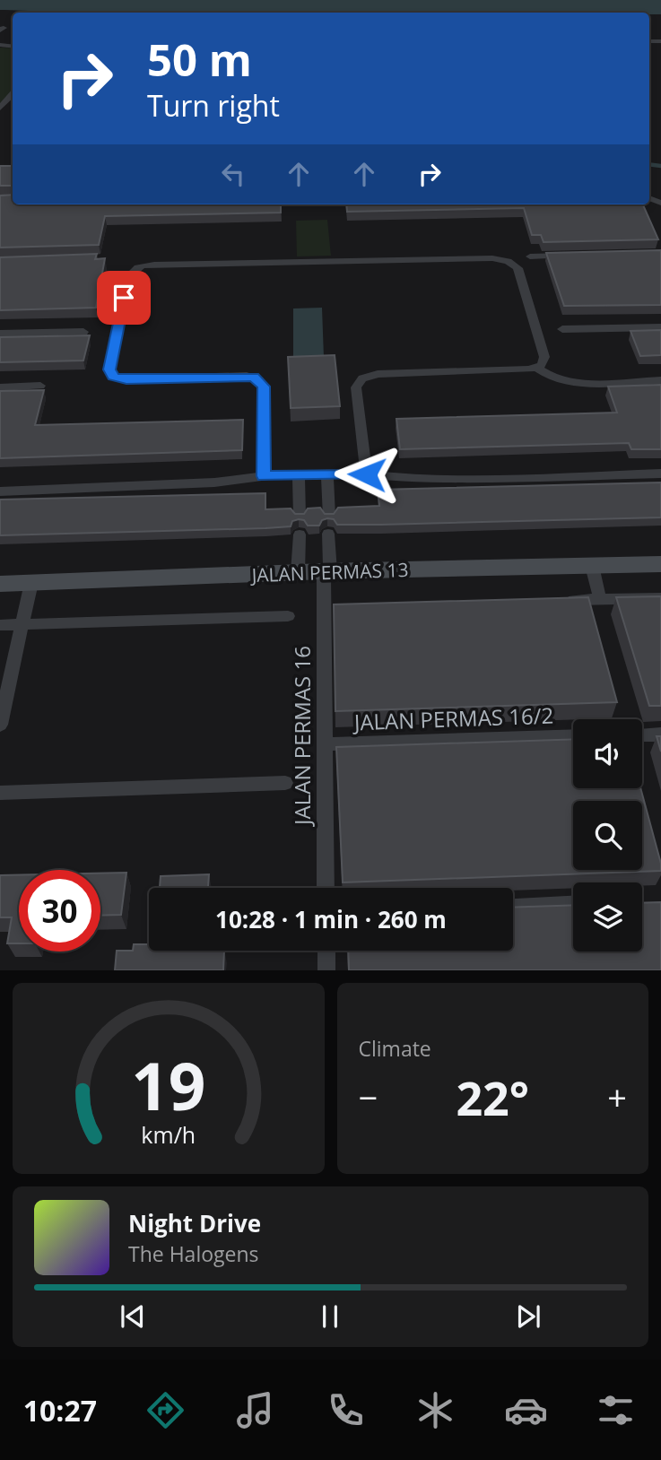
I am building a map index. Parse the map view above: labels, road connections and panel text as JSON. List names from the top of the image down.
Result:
{
  "streets": {
    "main road": ["JALAN PERMAS 13"],
    "street": ["JALAN PERMAS 16/2", "JALAN PERMAS 16"]
  },
  "crossings": [
    ["JALAN PERMAS 13", "JALAN PERMAS 16"],
    ["JALAN PERMAS 16/2", "JALAN PERMAS 16"]
  ],
  "page": {
    "turn": ["50 m", "Turn right"],
    "limit": "30",
    "trip": "10:28 · 1 min · 260 m",
    "tile": "Climate",
    "heat": ["−", "22°", "+"],
    "song": ["Night Drive", "The Halogens"],
    "tabs": "10:27",
    "gauge": ["19", "km/h"]
  }
}
